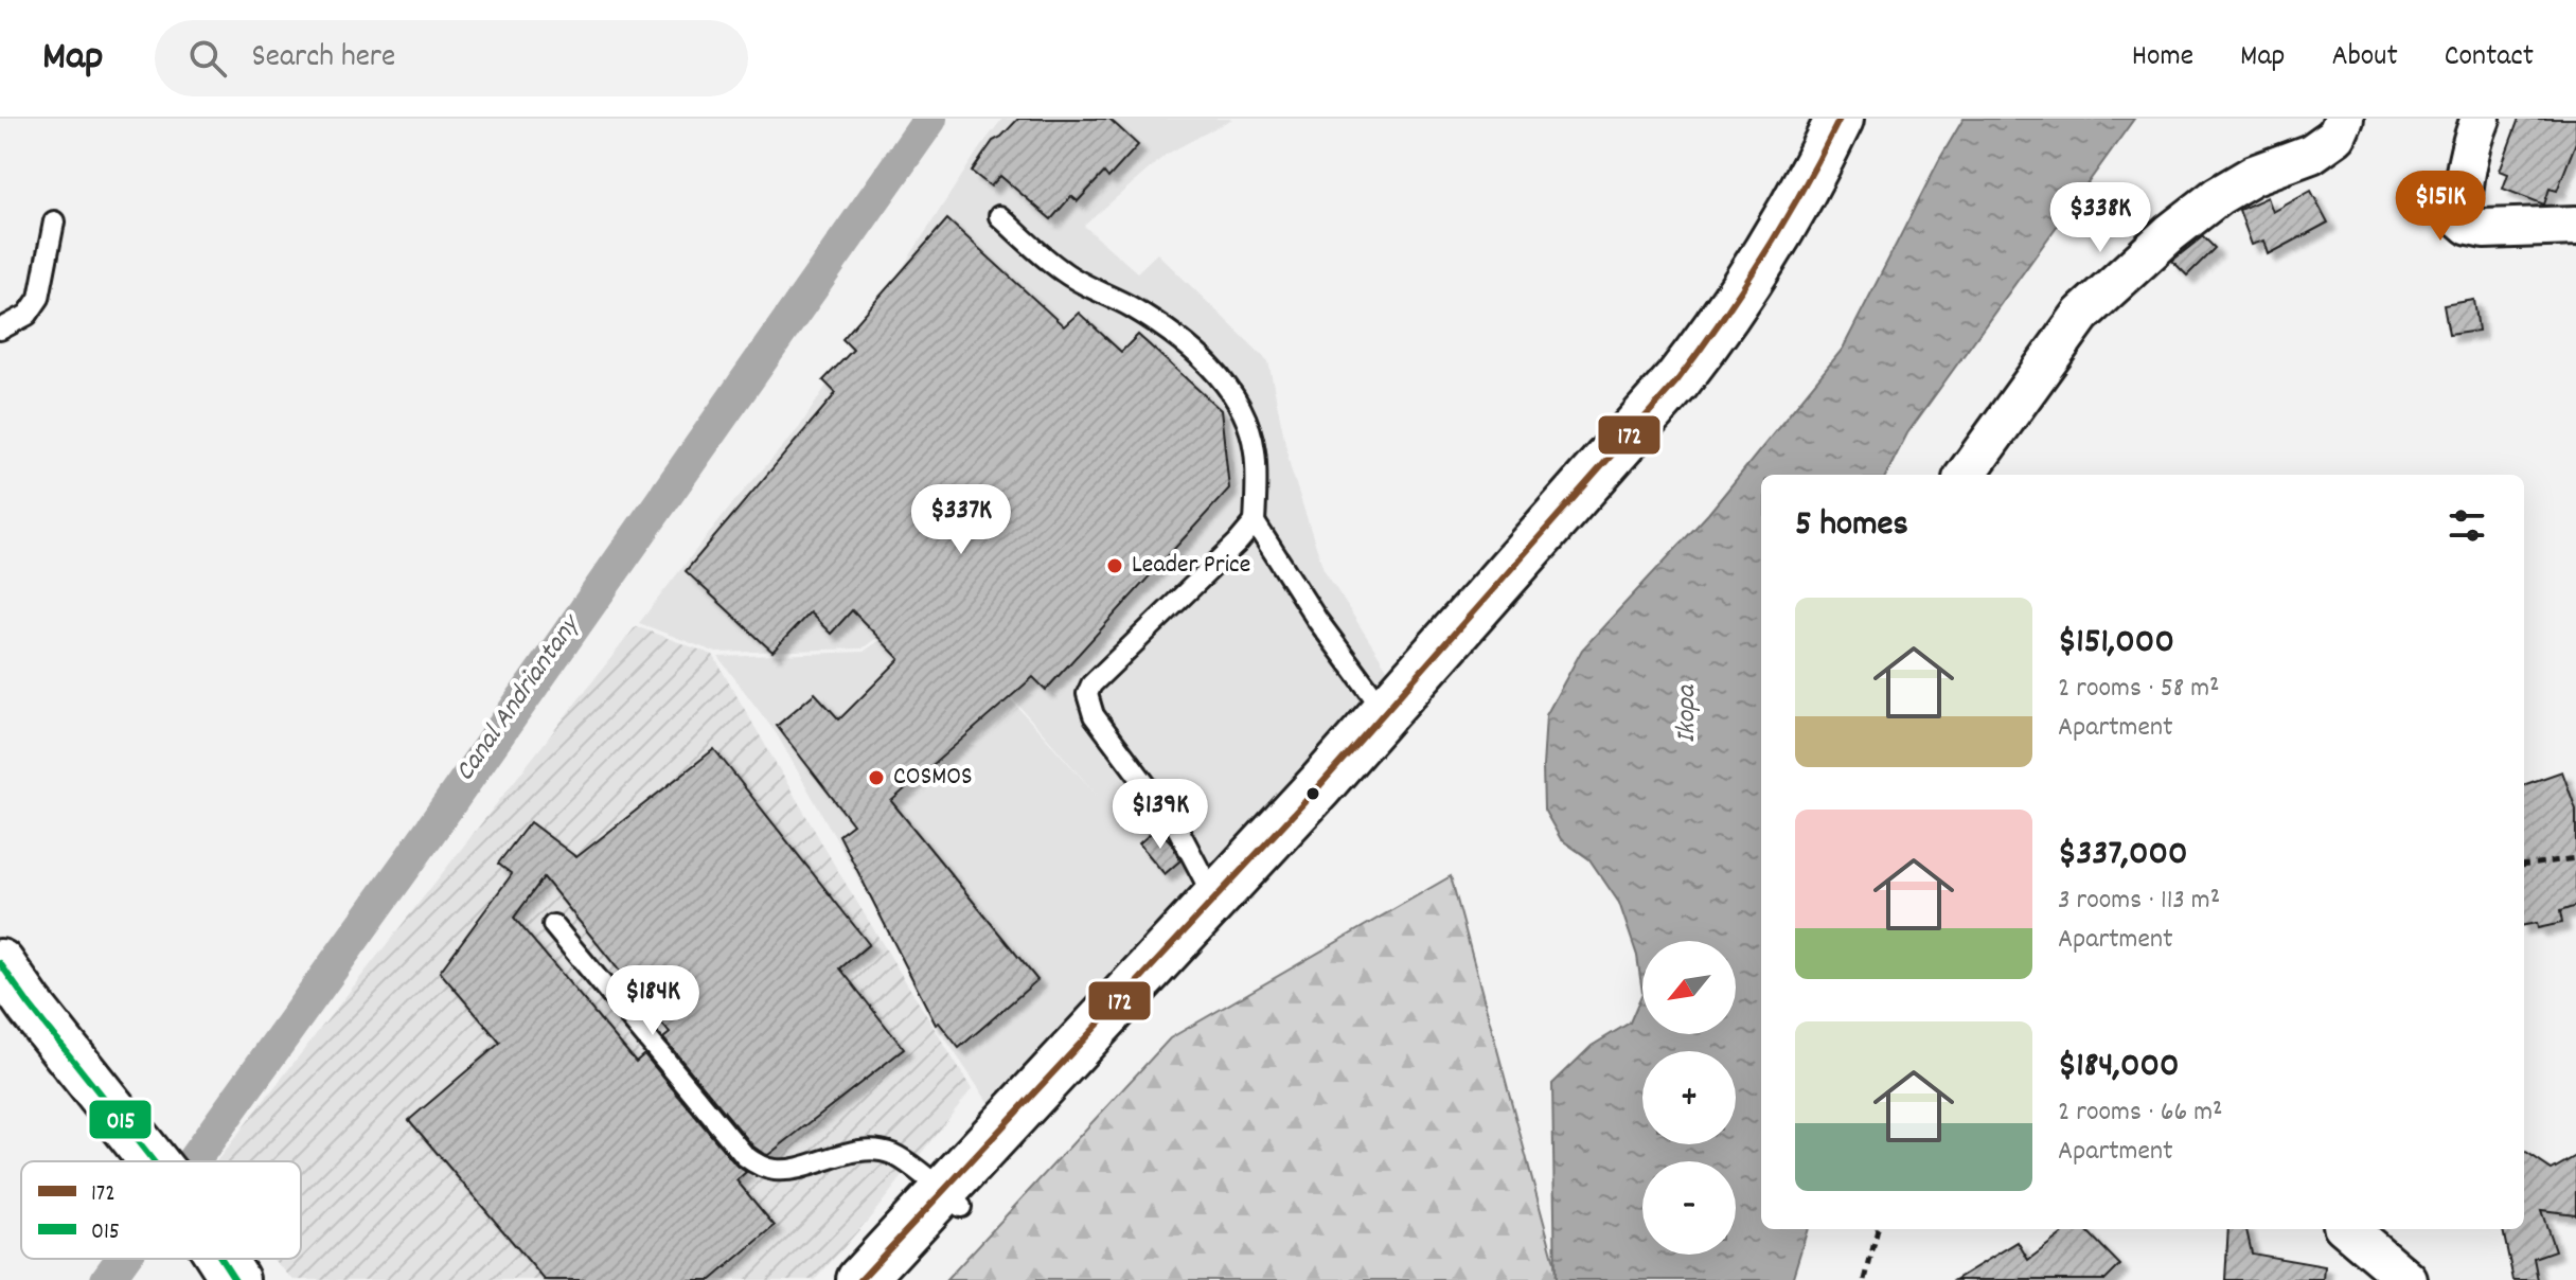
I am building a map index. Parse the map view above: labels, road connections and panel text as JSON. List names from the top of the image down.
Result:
{
  "water": ["Canal Andriantany", "Ikopa"],
  "places": ["Leader Price", "COSMOS"],
  "lines": ["transit line 172", "transit line 015"],
  "legend": ["172", "015"],
  "north": "bottom left",
  "page": {
    "header": "Map",
    "search": "Search here",
    "nav": [
      "Home",
      "Map",
      "About",
      "Contact"
    ],
    "price": [
      "$151K",
      "$338K",
      "$337K",
      "$139K",
      "$184K"
    ],
    "heading": "5 homes",
    "list": [
      {
        "name": "$151,000",
        "note": "2 rooms · 58 m² · Apartment"
      },
      {
        "name": "$337,000",
        "note": "3 rooms · 113 m² · Apartment"
      },
      {
        "name": "$184,000",
        "note": "2 rooms · 66 m² · Apartment"
      }
    ],
    "map_buttons": ["+", "−"]
  }
}
